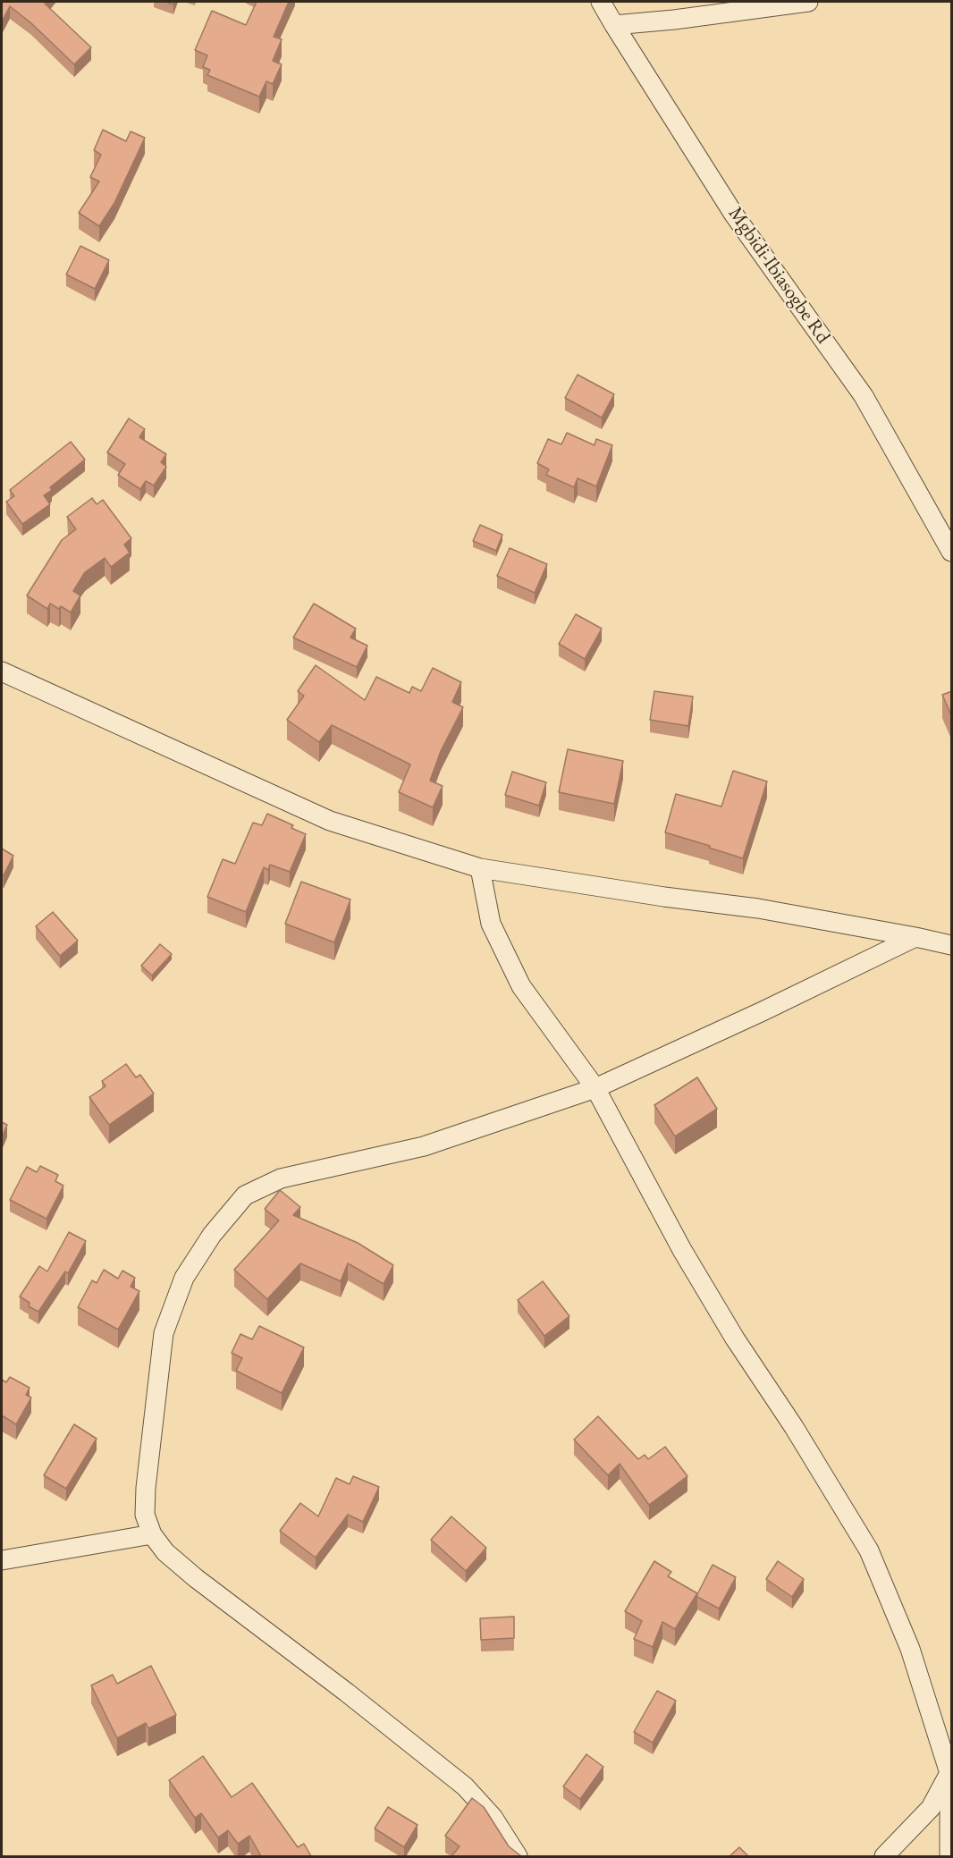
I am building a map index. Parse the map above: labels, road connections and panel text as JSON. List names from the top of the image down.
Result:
{
  "streets": {
    "street": ["Mgbidi-Ibiasogbe Rd"]
  }
}
